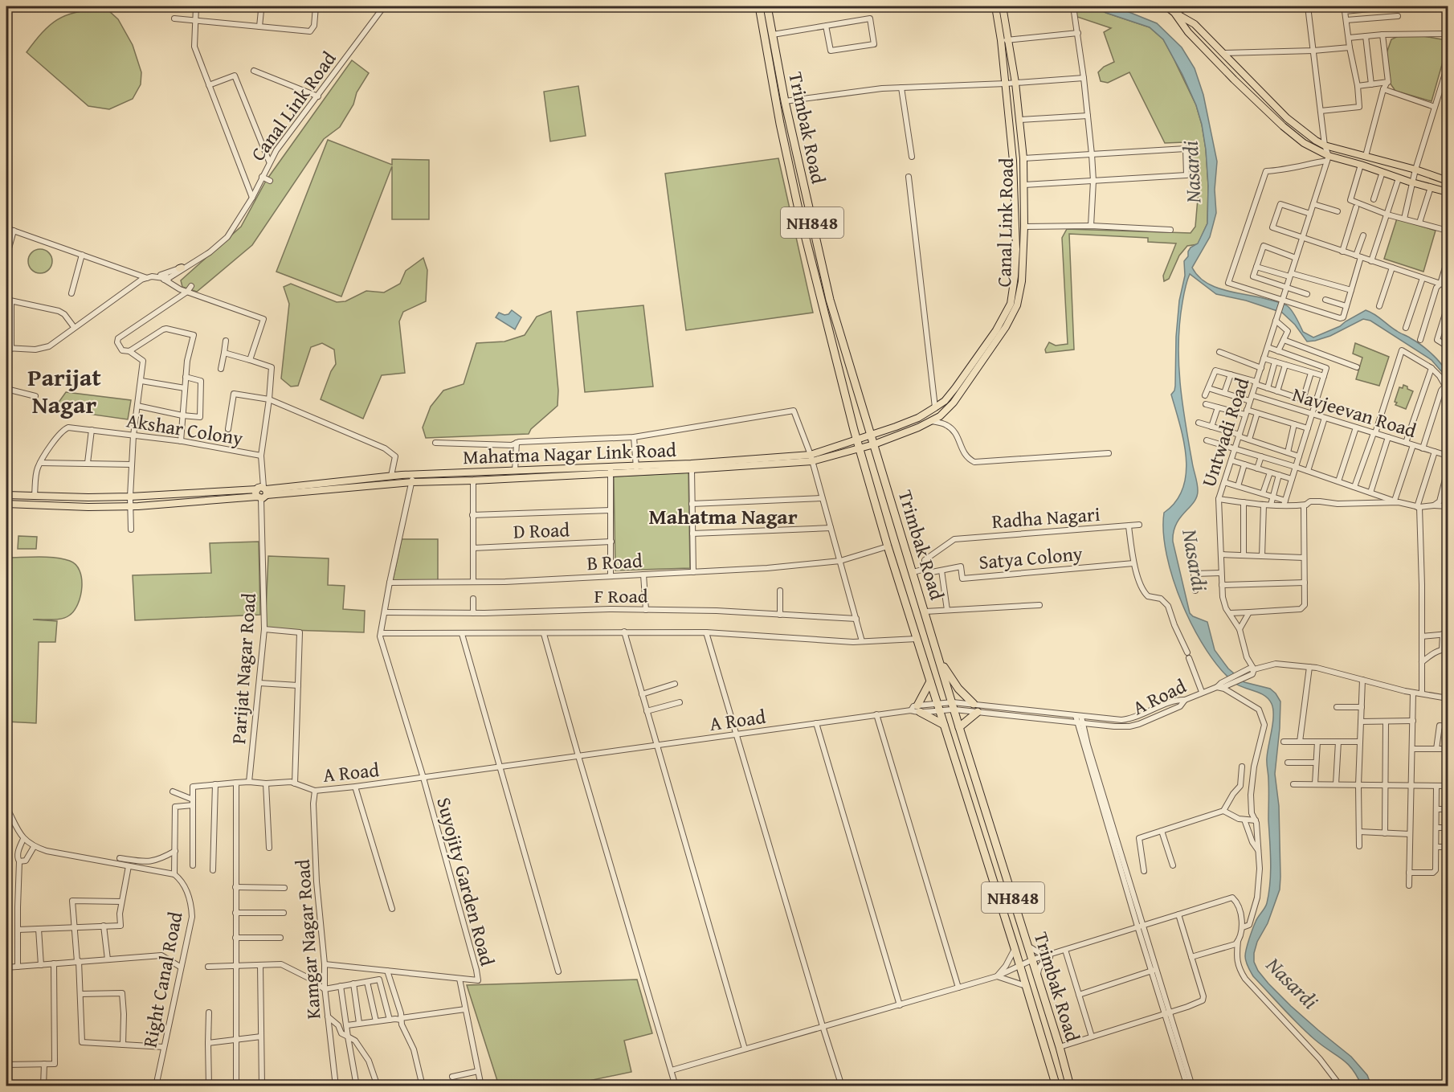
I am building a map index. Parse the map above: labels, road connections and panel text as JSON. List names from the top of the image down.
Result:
{
  "streets": {
    "highway": ["Trimbak Road", "NH848"],
    "main road": ["Canal Link Road", "Mahatma Nagar Link Road"],
    "street": [
      "Navjeevan Road",
      "Akshar Colony",
      "Untwadi Road",
      "Radha Nagari",
      "D Road",
      "Satya Colony",
      "B Road",
      "F Road",
      "Parijat Nagar Road",
      "A Road",
      "Suyojity Garden Road",
      "Kamgar Nagar Road",
      "Right Canal Road"
    ]
  },
  "crossings": [
    ["Canal Link Road", "Trimbak Road"],
    ["Canal Link Road", "Mahatma Nagar Link Road"],
    ["Trimbak Road", "NH848"],
    ["Trimbak Road", "Mahatma Nagar Link Road"],
    ["Trimbak Road", "B Road"],
    ["Trimbak Road", "A Road"],
    ["NH848", "A Road"],
    ["Navjeevan Road", "Untwadi Road"],
    ["Akshar Colony", "Mahatma Nagar Link Road"],
    ["Akshar Colony", "Parijat Nagar Road"],
    ["Untwadi Road", "A Road"],
    ["Mahatma Nagar Link Road", "Parijat Nagar Road"],
    ["Parijat Nagar Road", "A Road"],
    ["A Road", "Suyojity Garden Road"],
    ["A Road", "Kamgar Nagar Road"]
  ],
  "districts": ["Parijat Nagar", "Mahatma Nagar"],
  "water": ["Nasardi"]
}
